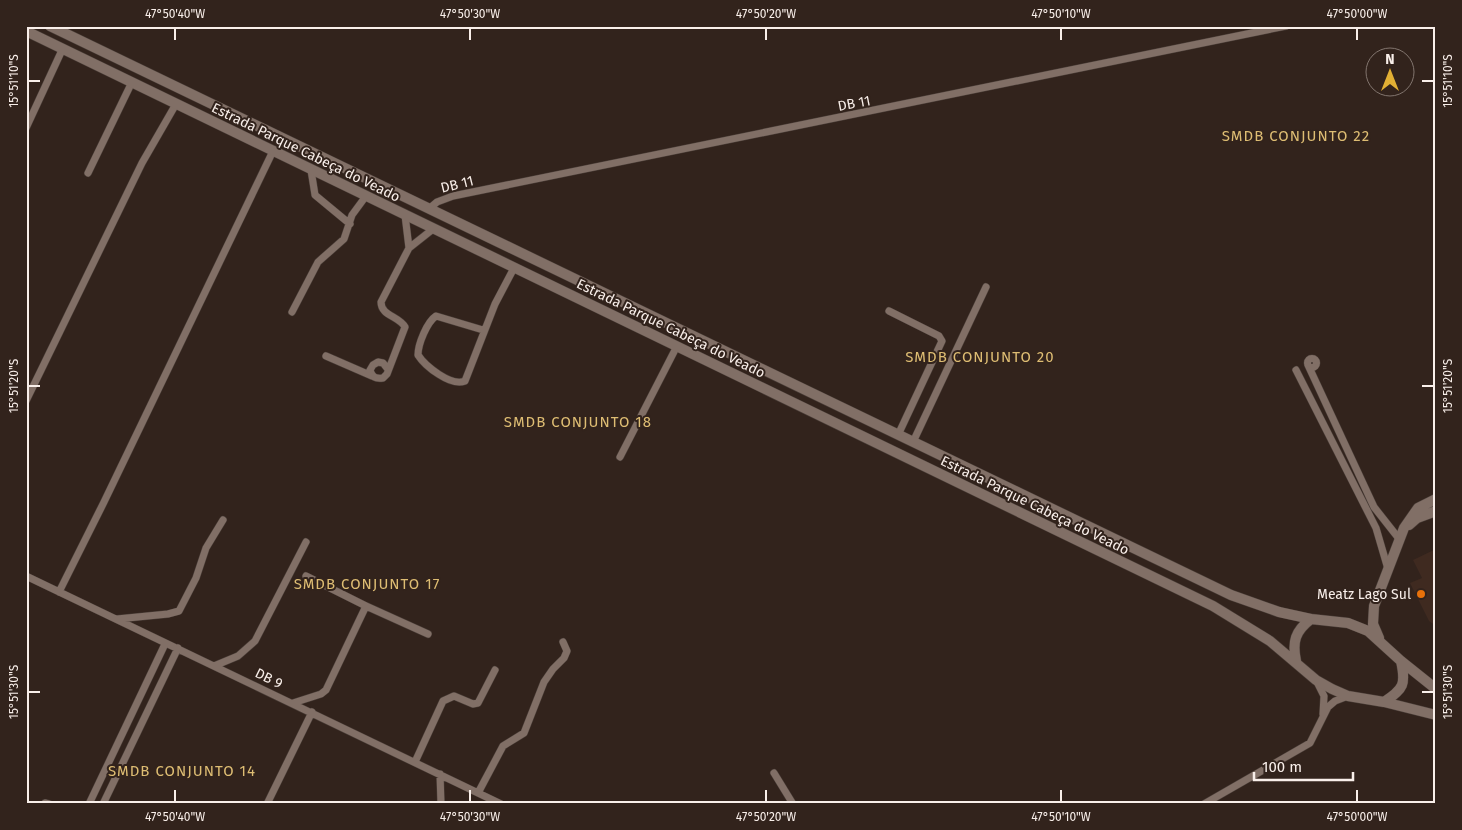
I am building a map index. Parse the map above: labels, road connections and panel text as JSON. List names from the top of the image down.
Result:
{
  "streets": {
    "main road": ["Estrada Parque Cabeça do Veado"],
    "street": ["DB 11", "DB 9"]
  },
  "crossings": [
    ["DB 11", "Estrada Parque Cabeça do Veado"]
  ],
  "districts": [
    "SMDB CONJUNTO 22",
    "SMDB CONJUNTO 20",
    "SMDB CONJUNTO 18",
    "SMDB CONJUNTO 17",
    "SMDB CONJUNTO 14"
  ],
  "places": ["Meatz Lago Sul"],
  "scale_bar": "100 m",
  "north": "top",
  "coordinates": [
    "47°50'40\"W",
    "47°50'30\"W",
    "47°50'20\"W",
    "47°50'10\"W",
    "47°50'00\"W",
    "15°51'10\"S",
    "15°51'20\"S",
    "15°51'30\"S"
  ]
}
